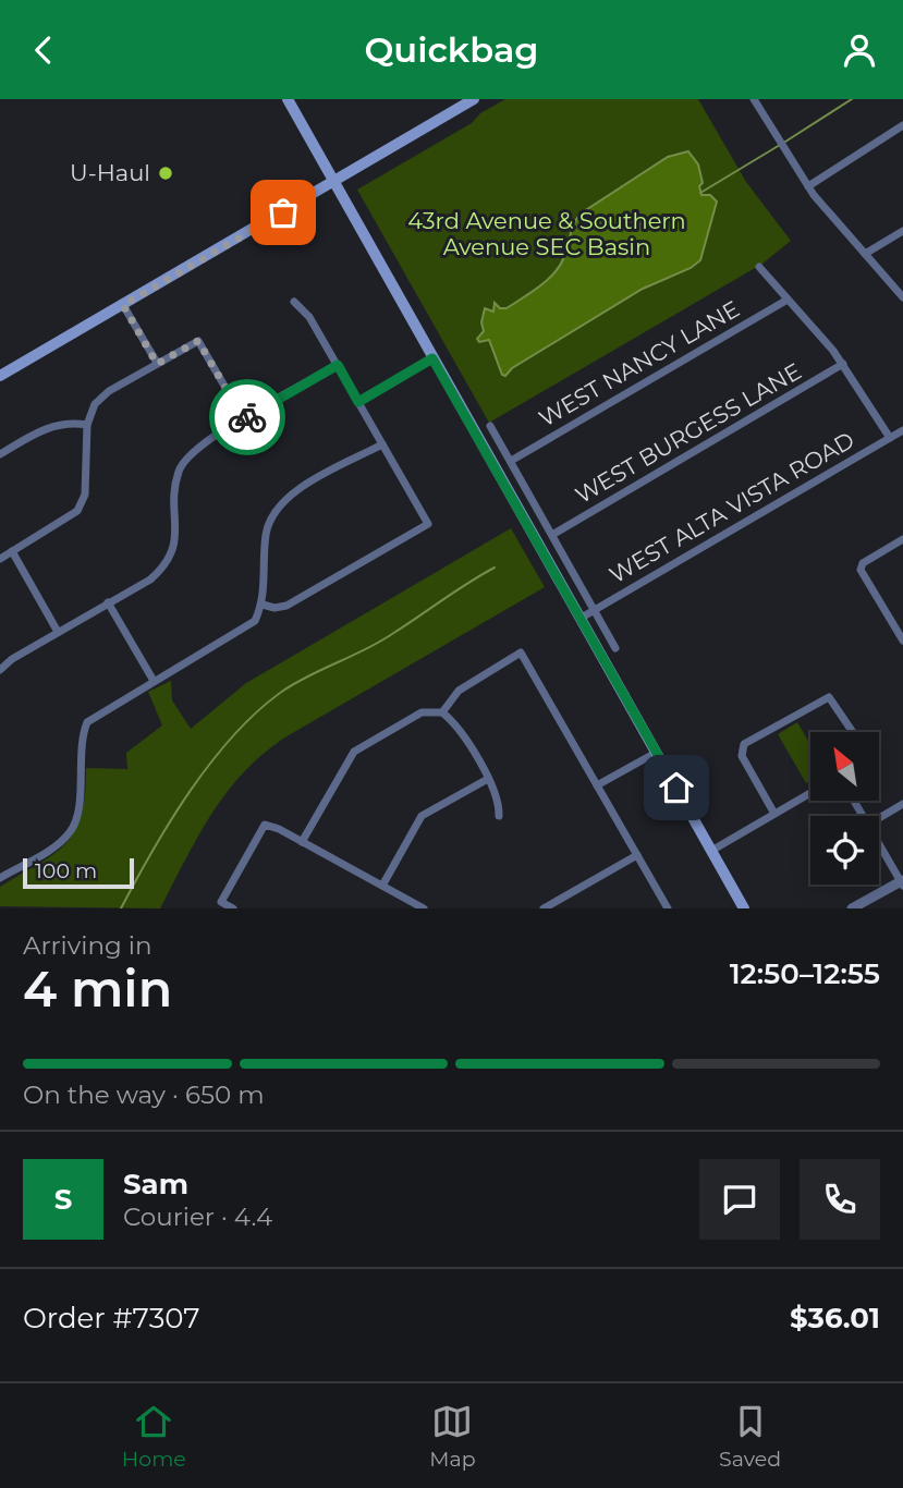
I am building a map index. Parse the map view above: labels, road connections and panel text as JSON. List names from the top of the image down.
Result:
{
  "streets": {
    "street": ["WEST NANCY LANE", "WEST BURGESS LANE", "WEST ALTA VISTA ROAD"]
  },
  "parks": ["43rd Avenue & Southern Avenue SEC Basin"],
  "places": ["U-Haul"],
  "scale_bar": "100 m",
  "north": "top left",
  "page": {
    "header": "Quickbag",
    "scale": "100 m",
    "heading": ["4 min", "Arriving in", "12:50–12:55"],
    "panel": [
      "Sam",
      "Courier · 4.4",
      "Order #7307",
      "$36.01"
    ],
    "bar": "On the way · 650 m",
    "round": "S",
    "tabs": ["Home", "Map", "Saved"]
  }
}
